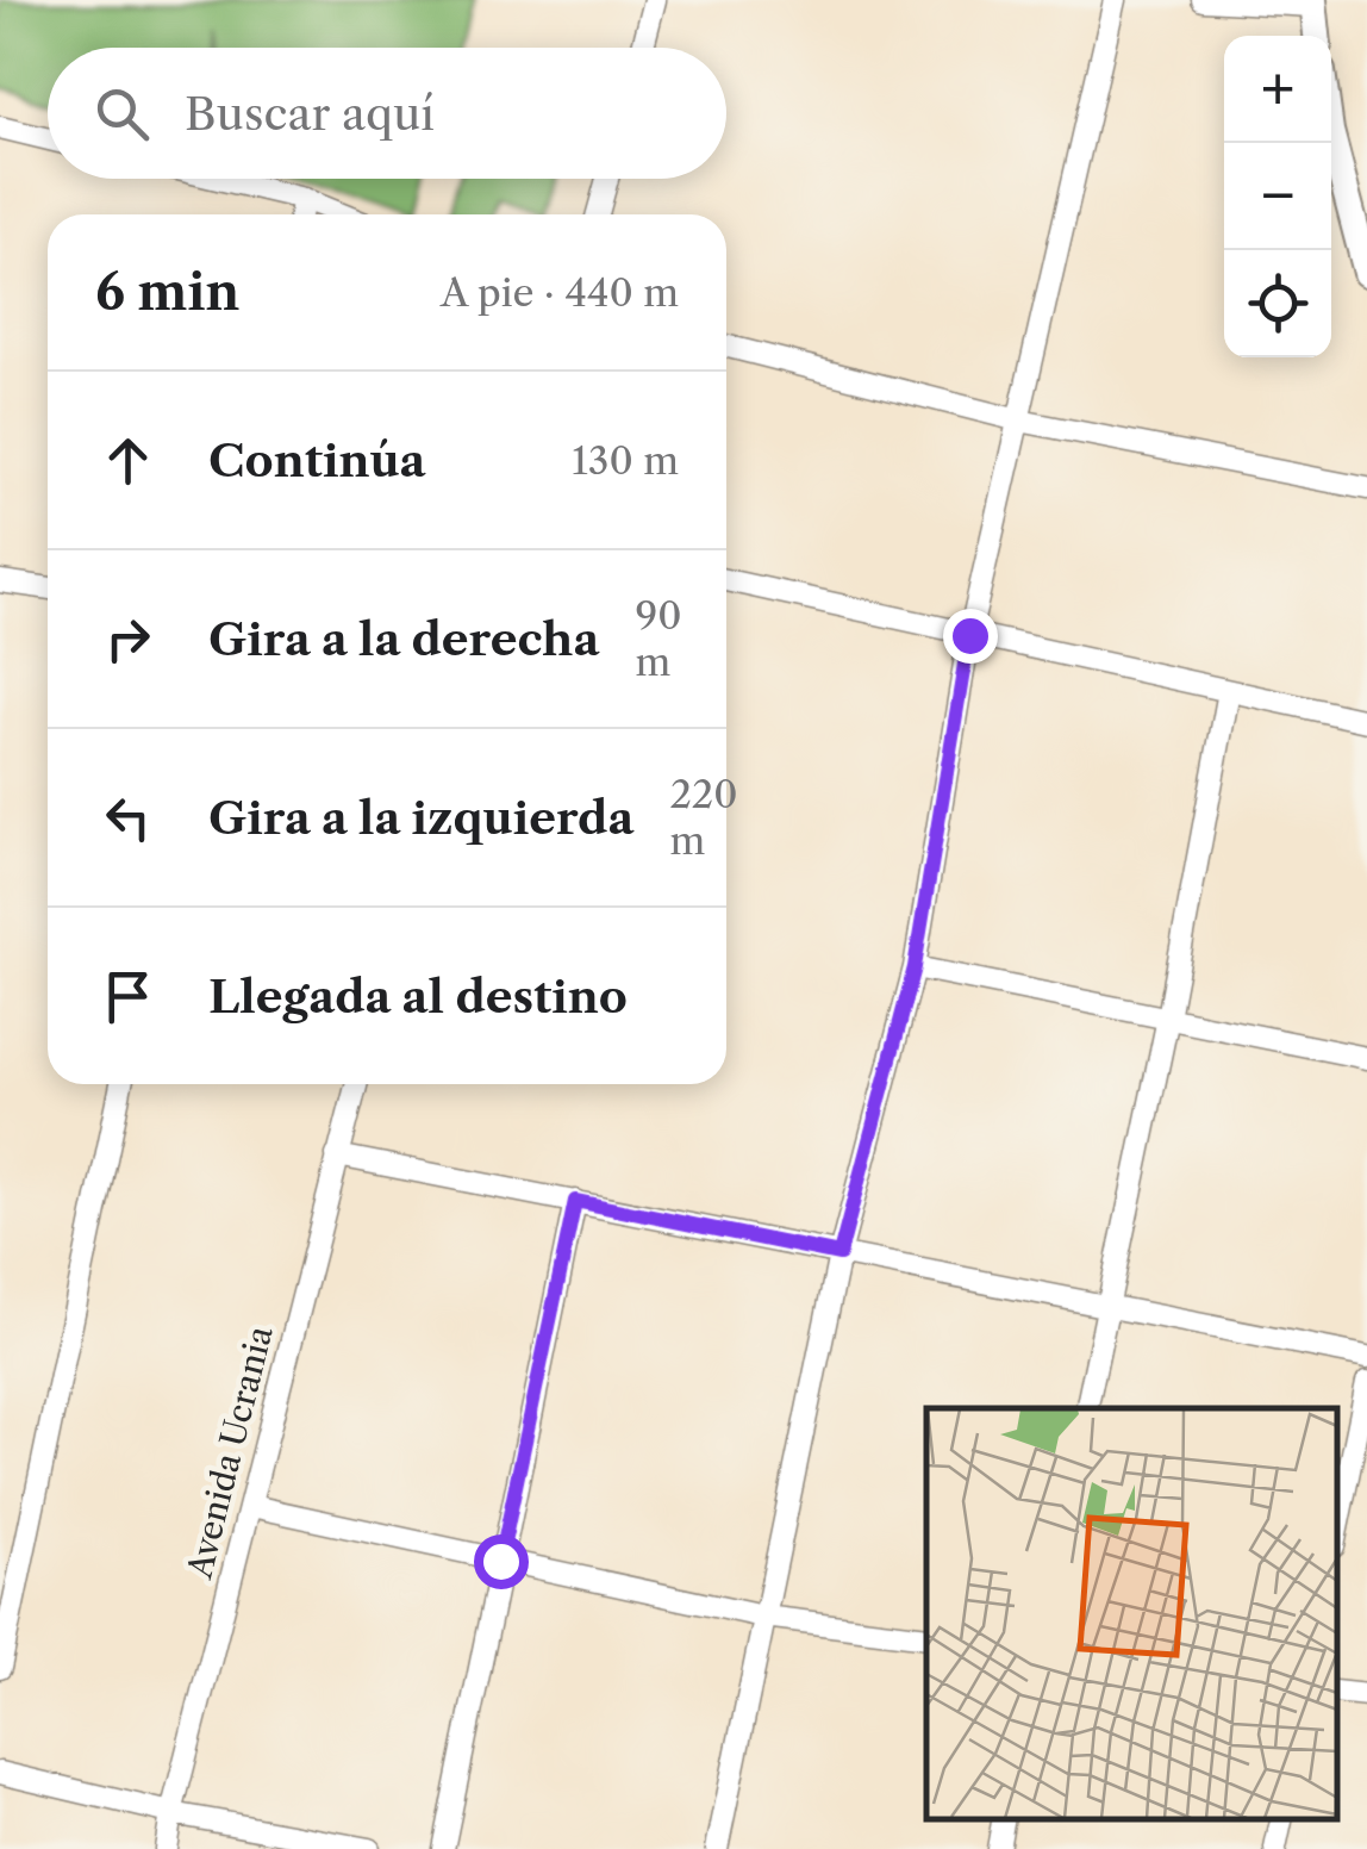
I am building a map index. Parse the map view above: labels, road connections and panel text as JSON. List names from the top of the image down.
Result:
{
  "streets": {
    "street": ["Avenida Ucrania"]
  },
  "page": {
    "map_buttons": ["+", "−"],
    "search": "Buscar aquí",
    "heading": ["6 min", "A pie · 440 m"],
    "list": [
      ["Continúa", "130 m"],
      ["Gira a la derecha", "90 m"],
      ["Gira a la izquierda", "220 m"],
      "Llegada al destino"
    ]
  }
}
